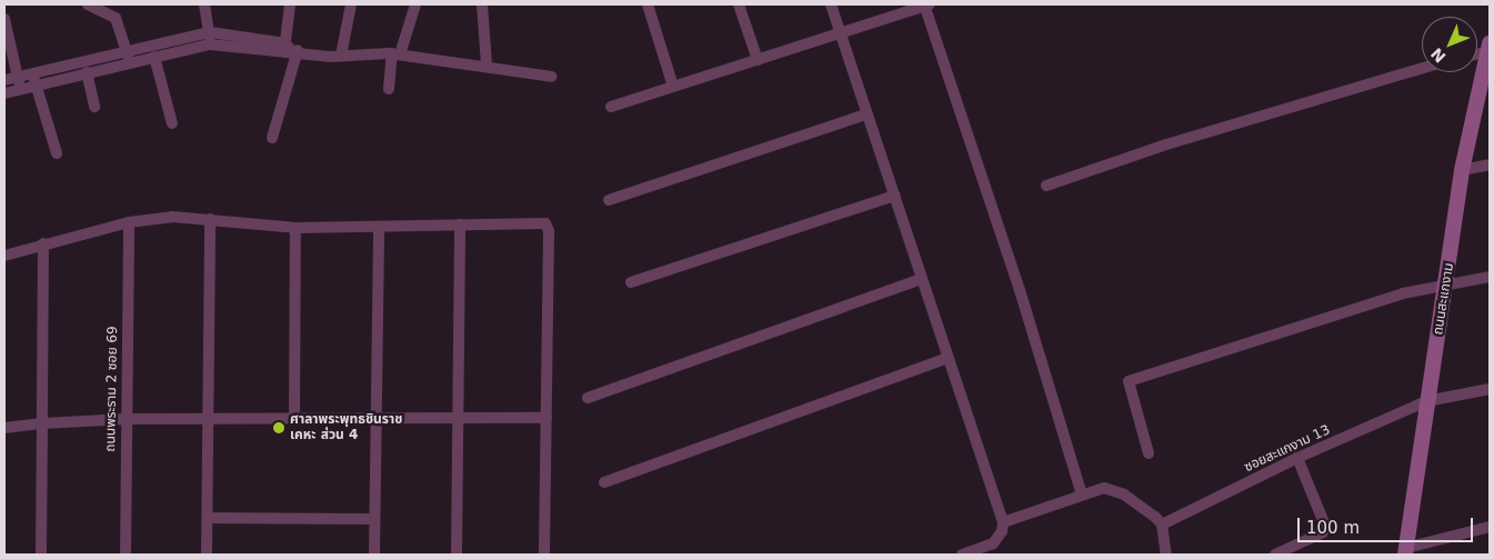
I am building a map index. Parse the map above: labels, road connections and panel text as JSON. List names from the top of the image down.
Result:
{
  "streets": {
    "street": ["ถนนสะแกงาม", "ถนนพระราม 2 ซอย 69", "ซอยสะแกงาม 13"]
  },
  "crossings": [
    ["ถนนสะแกงาม", "ซอยสะแกงาม 13"]
  ],
  "places": ["ศาลาพระพุทธชินราช เคหะ ส่วน 4"],
  "scale_bar": "100 m",
  "north": "bottom left"
}
